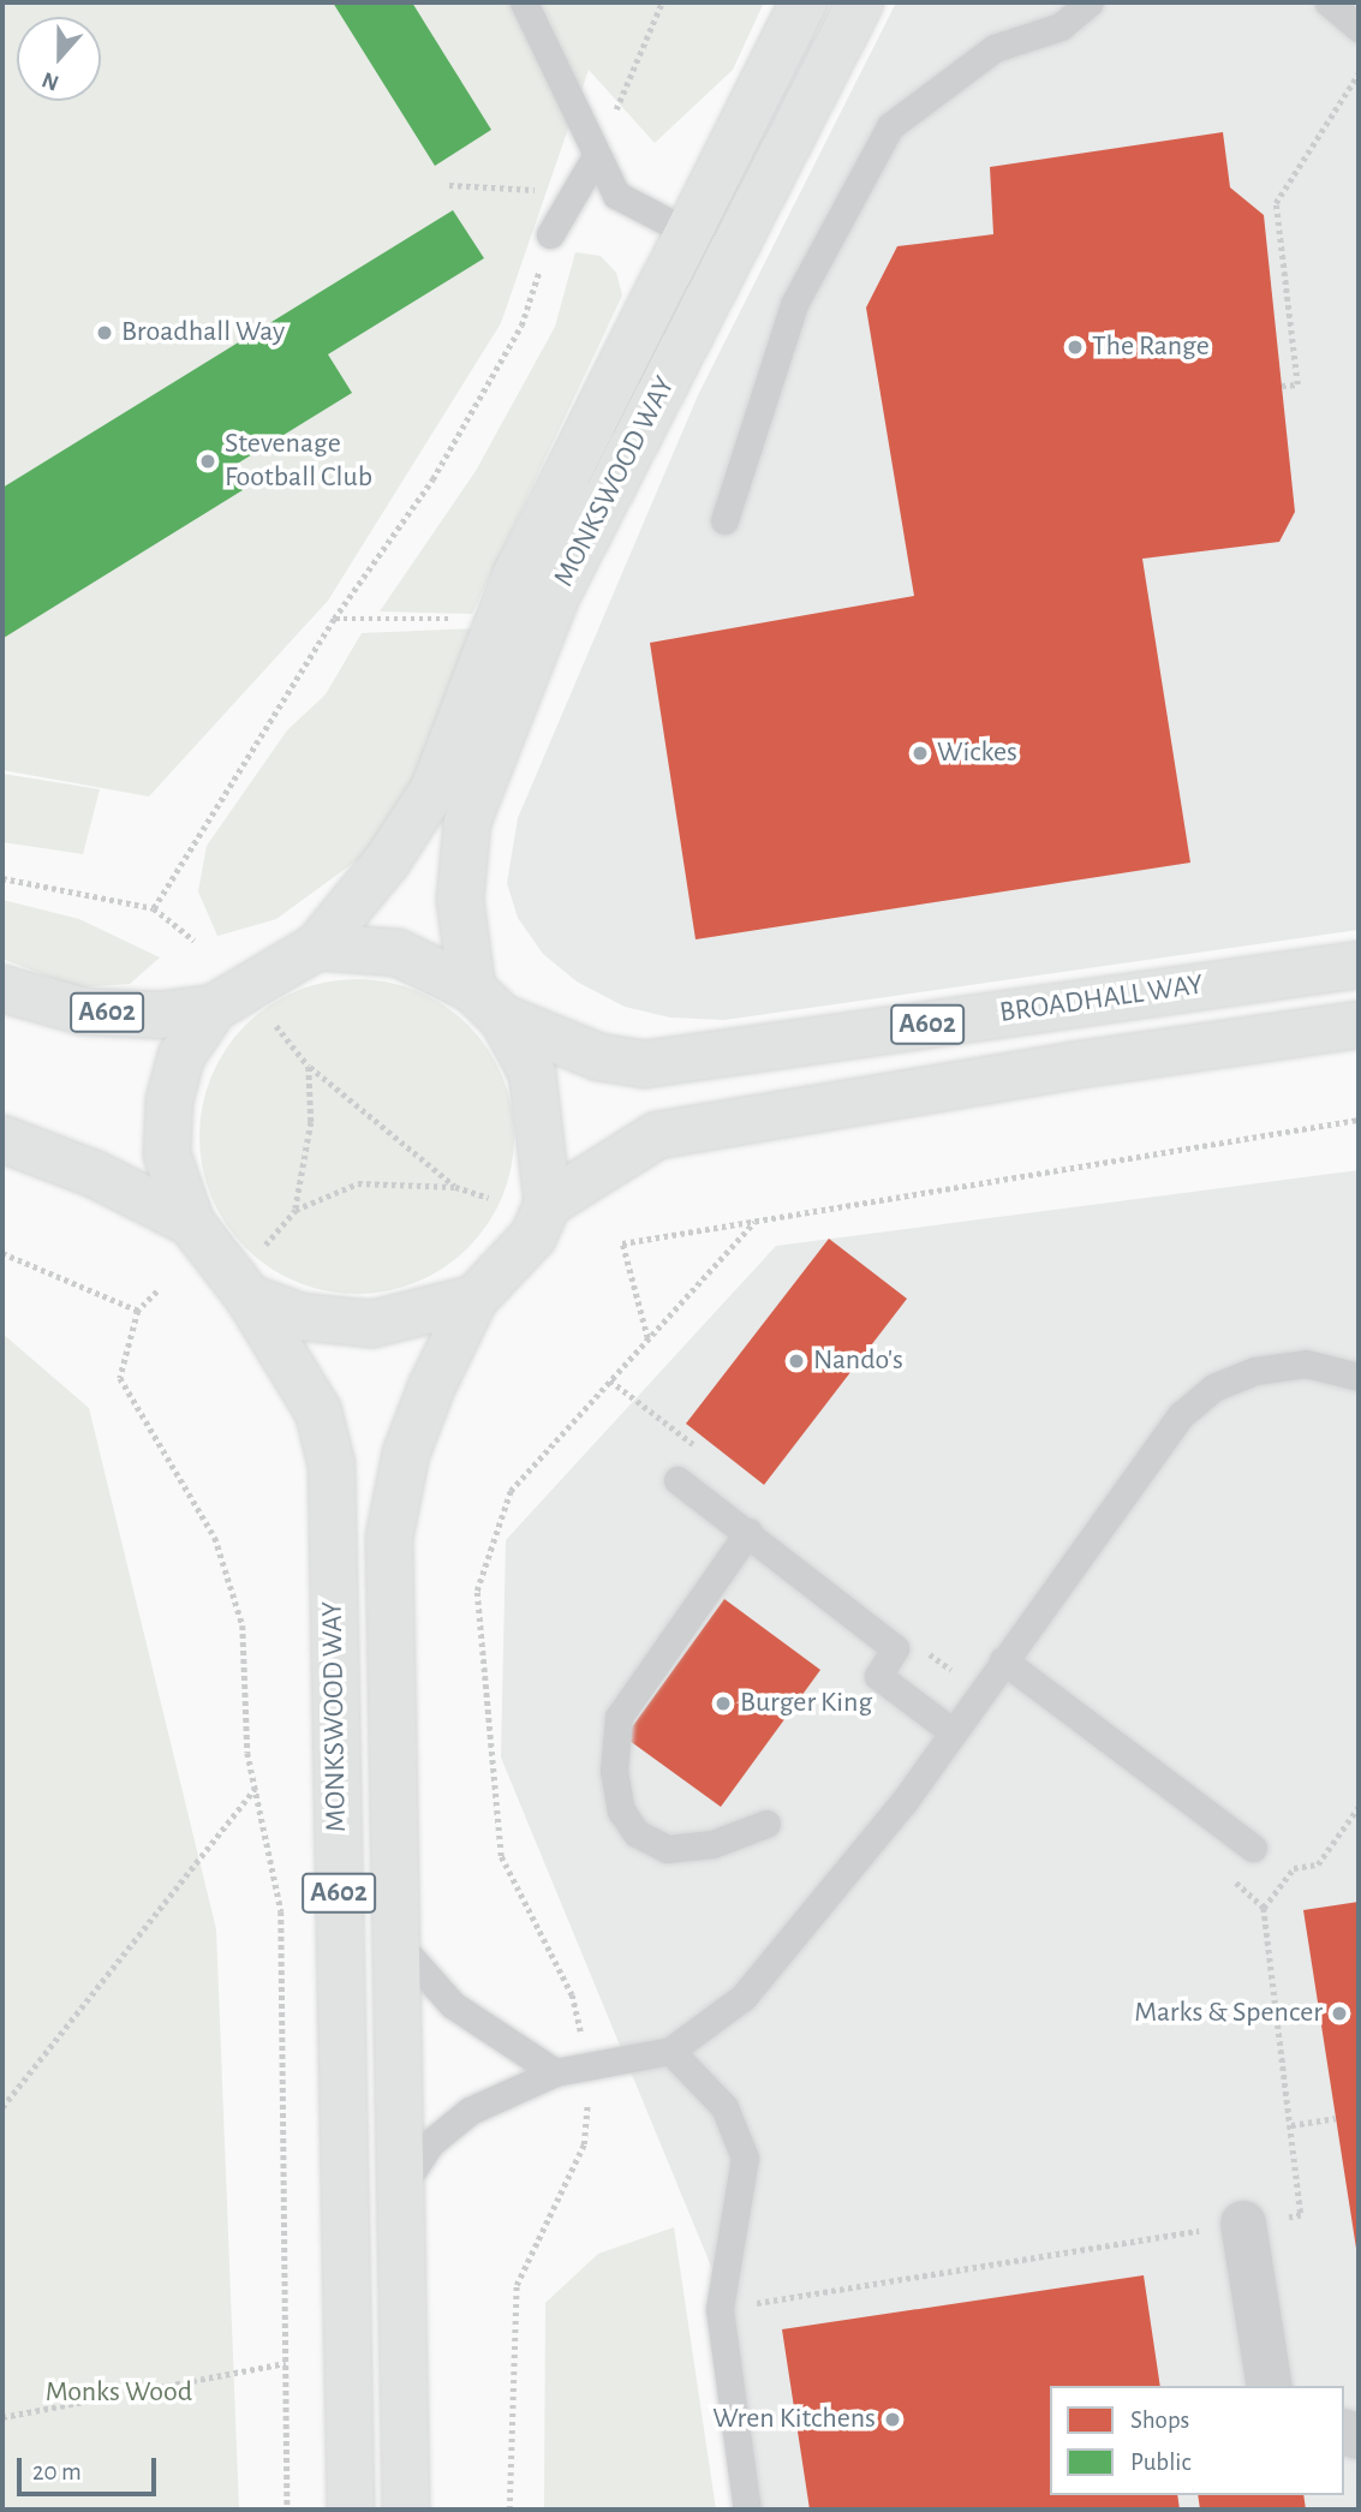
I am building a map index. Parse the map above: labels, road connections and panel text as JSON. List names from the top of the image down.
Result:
{
  "streets": {
    "main road": ["MONKSWOOD WAY", "BROADHALL WAY", "A602"]
  },
  "crossings": [
    ["MONKSWOOD WAY", "BROADHALL WAY"]
  ],
  "parks": ["Monks Wood"],
  "places": [
    "Broadhall Way",
    "The Range",
    "Stevenage Football Club",
    "Wickes",
    "Nando's",
    "Burger King",
    "Marks & Spencer",
    "Wren Kitchens"
  ],
  "legend": ["Shops", "Public"],
  "scale_bar": "20 m",
  "north": "bottom"
}
